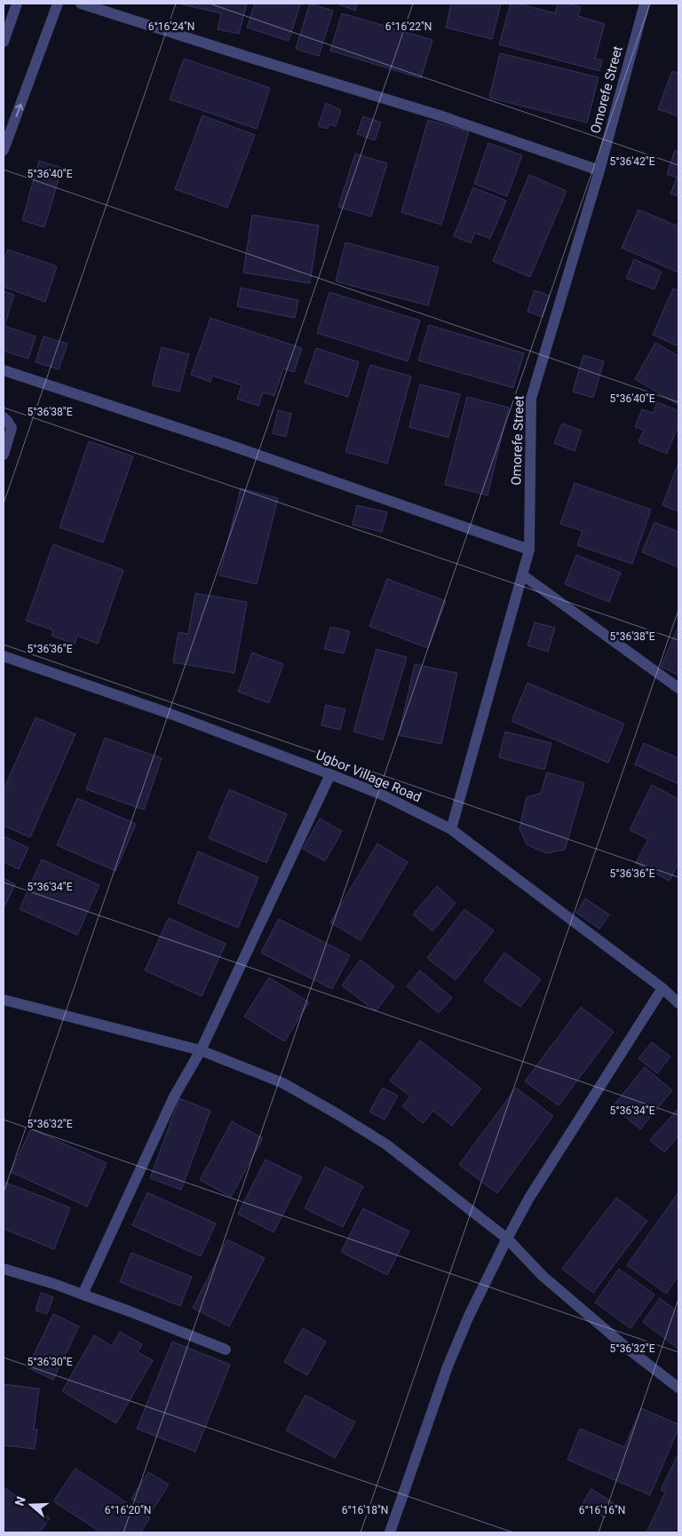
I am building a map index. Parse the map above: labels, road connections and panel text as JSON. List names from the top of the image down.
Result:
{
  "streets": {
    "street": ["Omorefe Street", "Ugbor Village Road"]
  },
  "crossings": [
    ["Omorefe Street", "Ugbor Village Road"]
  ],
  "north": "left",
  "coordinates": [
    "6°16'24\"N",
    "6°16'22\"N",
    "5°36'42\"E",
    "5°36'40\"E",
    "5°36'38\"E",
    "5°36'36\"E",
    "5°36'34\"E",
    "5°36'32\"E",
    "5°36'30\"E",
    "6°16'20\"N",
    "6°16'18\"N",
    "6°16'16\"N"
  ]
}
